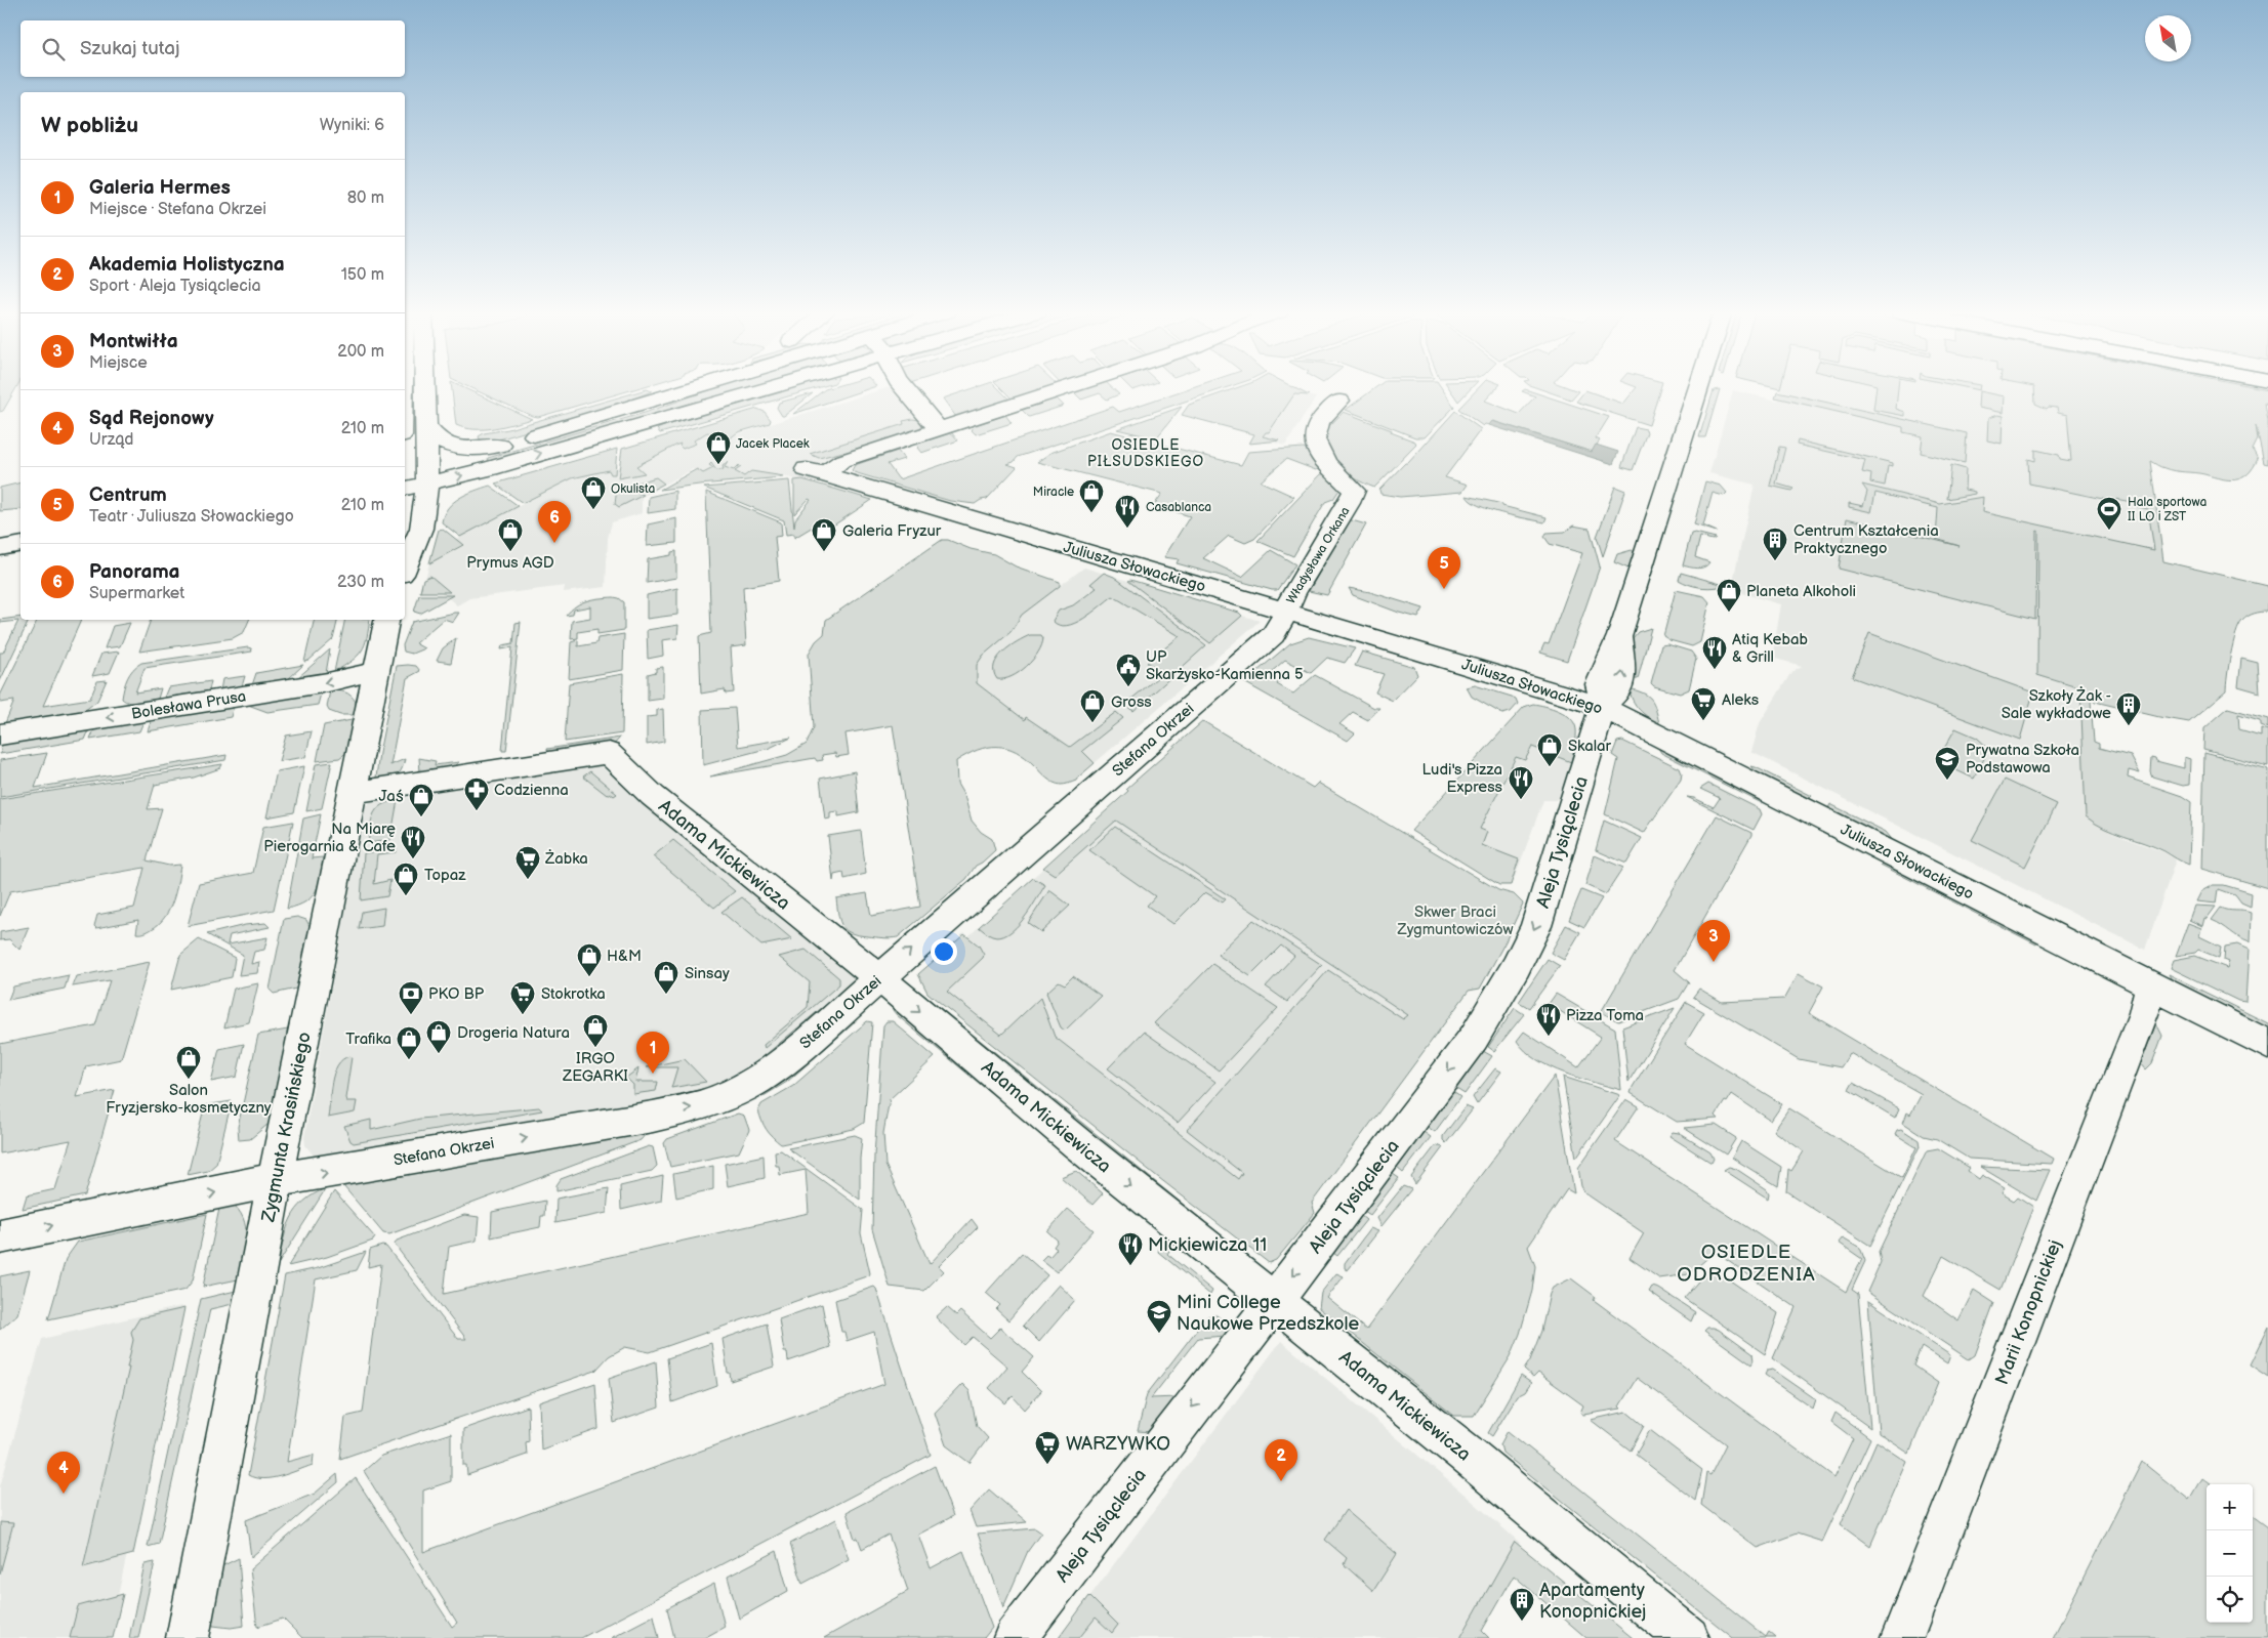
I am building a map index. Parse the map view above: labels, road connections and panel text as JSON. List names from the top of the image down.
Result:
{
  "streets": {
    "street": [
      "Władysława Orkana",
      "Juliusza Słowackiego",
      "Bolesława Prusa",
      "Stefana Okrzei",
      "Aleja Tysiąclecia",
      "Adama Mickiewicza",
      "Zygmunta Krasińskiego",
      "Marii Konopnickiej"
    ]
  },
  "crossings": [
    ["Władysława Orkana", "Juliusza Słowackiego"],
    ["Władysława Orkana", "Stefana Okrzei"],
    ["Juliusza Słowackiego", "Stefana Okrzei"],
    ["Juliusza Słowackiego", "Aleja Tysiąclecia"],
    ["Juliusza Słowackiego", "Marii Konopnickiej"],
    ["Bolesława Prusa", "Zygmunta Krasińskiego"],
    ["Stefana Okrzei", "Adama Mickiewicza"],
    ["Stefana Okrzei", "Zygmunta Krasińskiego"],
    ["Aleja Tysiąclecia", "Adama Mickiewicza"],
    ["Adama Mickiewicza", "Zygmunta Krasińskiego"]
  ],
  "one_way": ["Bolesława Prusa", "Stefana Okrzei", "Aleja Tysiąclecia"],
  "districts": ["OSIEDLE PIŁSUDSKIEGO", "OSIEDLE ODRODZENIA"],
  "parks": ["Skwer Braci Zygmuntowiczów"],
  "places": {
    "shop": [
      "Jacek Placek",
      "Okulista",
      "Miracle",
      "Prymus AGD",
      "Galeria Fryzur",
      "Planeta Alkoholi",
      "Gross",
      "Skalar",
      "Jaś",
      "Topaz",
      "H&M",
      "Sinsay",
      "IRGO ZEGARKI",
      "Drogeria Natura",
      "Trafika",
      "Salon Fryzjersko-kosmetyczny"
    ],
    "restaurant": [
      "Casablanca",
      "Atiq Kebab & Grill",
      "Ludi's Pizza Express",
      "Na Miarę Pierogarnia & Cafe",
      "Pizza Toma",
      "Mickiewicza 11"
    ],
    "sports": ["Hala sportowa II LO i ZST"],
    "building": ["Centrum Kształcenia Praktycznego", "Szkoły Żak - Sale wykładowe", "Apartamenty Konopnickiej"],
    "public building": ["UP Skarżysko-Kamienna 5"],
    "supermarket": [
      "Aleks",
      "Żabka",
      "Stokrotka",
      "WARZYWKO"
    ],
    "school or university": ["Prywatna Szkoła Podstawowa", "Mini College Naukowe Przedszkole"],
    "pharmacy": ["Codzienna"],
    "bank": ["PKO BP"]
  },
  "north": "top left",
  "page": {
    "search": "Szukaj tutaj",
    "heading": ["W pobliżu", "Wyniki: 6"],
    "list": [
      {
        "mark": "1",
        "name": "Galeria Hermes",
        "note": "Miejsce · Stefana Okrzei",
        "value": "80 m"
      },
      {
        "mark": "2",
        "name": "Akademia Holistyczna",
        "note": "Sport · Aleja Tysiąclecia",
        "value": "150 m"
      },
      {
        "mark": "3",
        "name": "Montwiłła",
        "note": "Miejsce",
        "value": "200 m"
      },
      {
        "mark": "4",
        "name": "Sąd Rejonowy",
        "note": "Urząd",
        "value": "210 m"
      },
      {
        "mark": "5",
        "name": "Centrum",
        "note": "Teatr · Juliusza Słowackiego",
        "value": "210 m"
      },
      {
        "mark": "6",
        "name": "Panorama",
        "note": "Supermarket",
        "value": "230 m"
      }
    ],
    "pins": [
      "6",
      "5",
      "3",
      "1",
      "2",
      "4"
    ],
    "map_buttons": ["+", "−"]
  }
}
